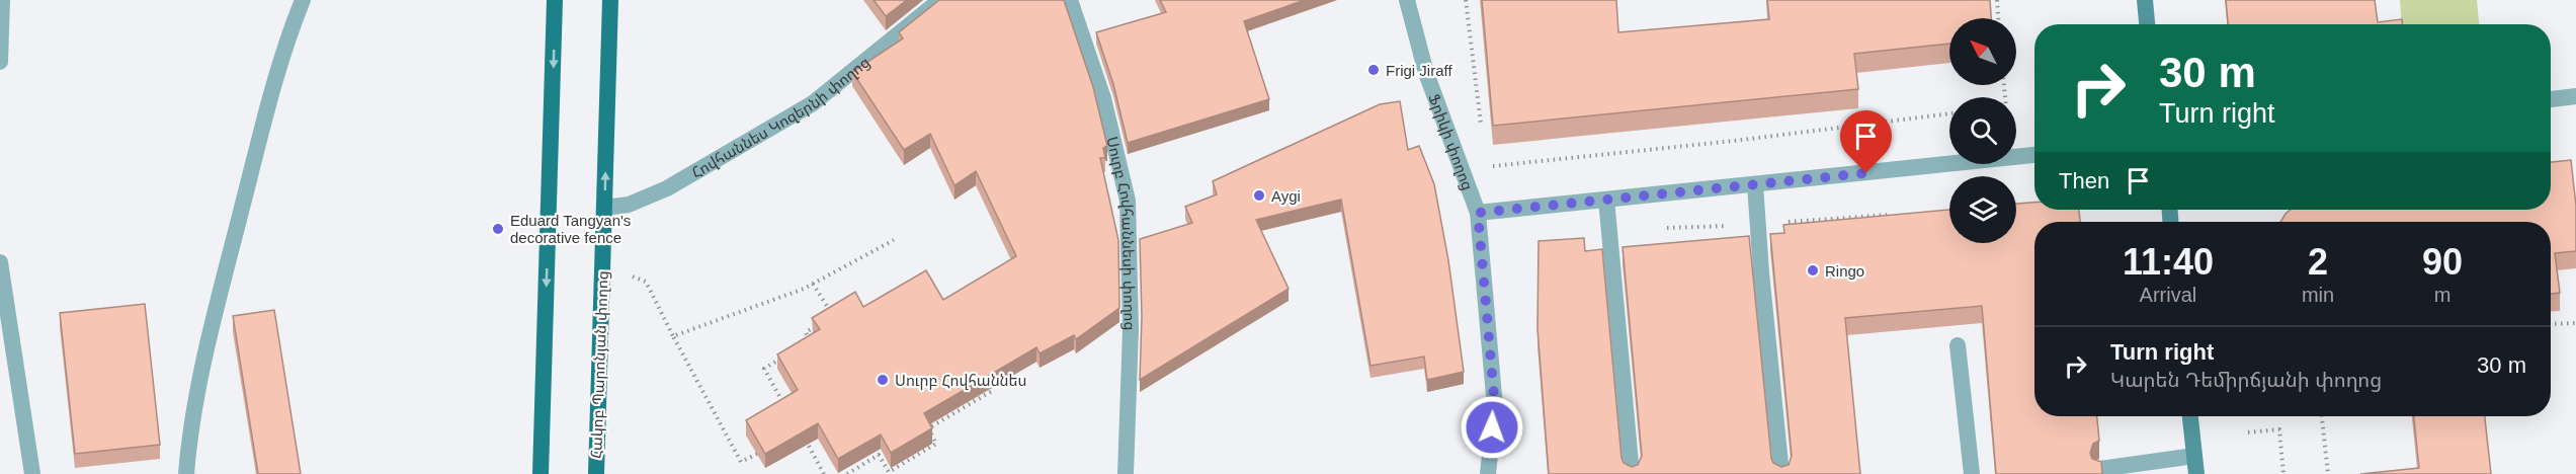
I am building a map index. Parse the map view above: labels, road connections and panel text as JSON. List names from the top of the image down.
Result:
{
  "streets": {
    "main road": ["Հակոբ Պարոնյան փողոց"],
    "street": ["Հովհաննես Կոզերնի փողոց", "Ֆրիկի փողոց", "Սուրբ Հովհաննեսի փողոց"]
  },
  "crossings": [
    ["Հովհաննես Կոզերնի փողոց", "Հակոբ Պարոնյան փողոց"]
  ],
  "places": [
    "Frigi Jiraff",
    "Aygi",
    "Eduard Tangyan's decorative fence",
    "Ringo",
    "Սուրբ Հովհաննես"
  ],
  "north": "top left",
  "page": {
    "turn": ["30 m", "Turn right"],
    "then": "Then",
    "eta": [
      "11:40",
      "Arrival",
      "2",
      "min",
      "90",
      "m"
    ],
    "list": [
      {
        "name": "Turn right",
        "note": "Կարեն Դեմիրճյանի փողոց",
        "value": "30 m"
      }
    ]
  }
}
